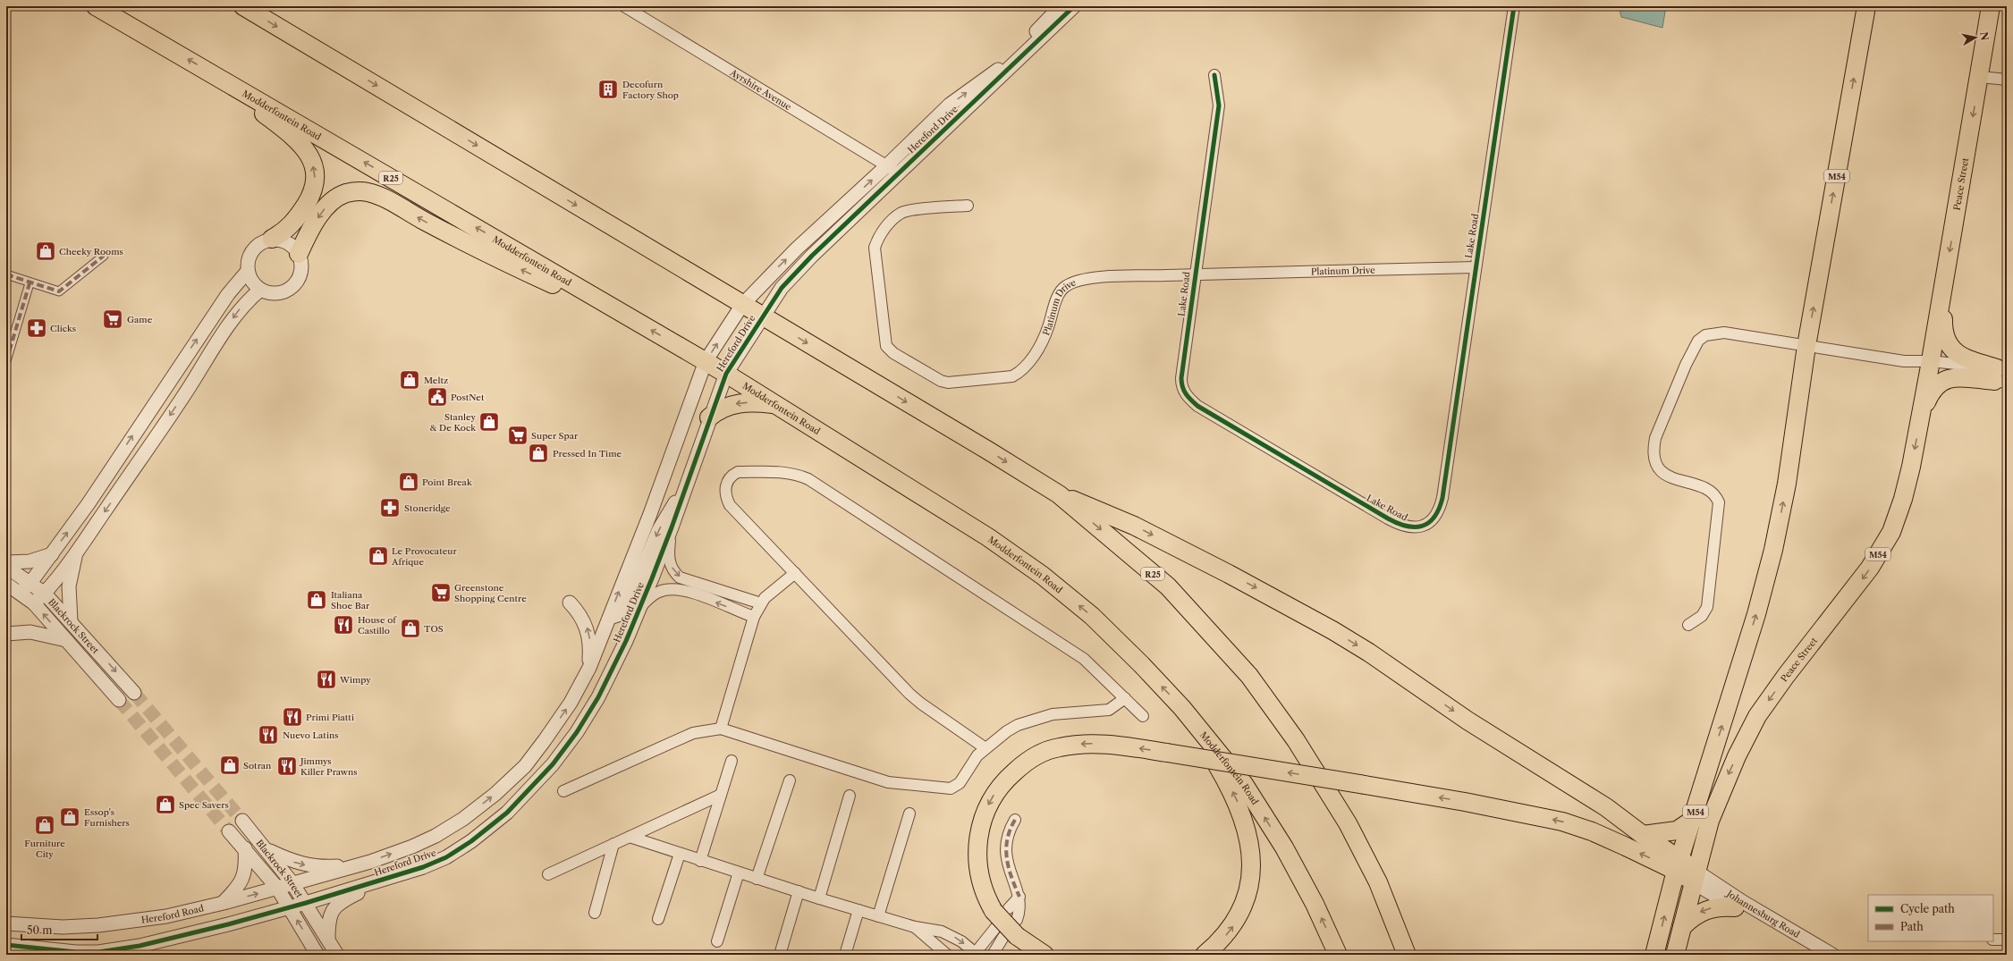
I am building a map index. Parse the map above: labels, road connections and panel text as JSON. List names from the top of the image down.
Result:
{
  "streets": {
    "main road": [
      "Modderfontein Road",
      "M54",
      "R25",
      "Peace Street"
    ],
    "street": [
      "Ayrshire Avenue",
      "Hereford Drive",
      "Lake Road",
      "Platinum Drive",
      "Blackrock Street",
      "Johannesburg Road",
      "Hereford Road"
    ]
  },
  "crossings": [
    ["Ayrshire Avenue", "Hereford Drive"],
    ["Modderfontein Road", "Hereford Drive"],
    ["Hereford Drive", "R25"],
    ["Hereford Drive", "Blackrock Street"],
    ["Hereford Drive", "Hereford Road"],
    ["Peace Street", "Johannesburg Road"],
    ["Lake Road", "Platinum Drive"],
    ["Blackrock Street", "Hereford Road"]
  ],
  "places": {
    "building": ["Decofurn Factory Shop"],
    "shop": [
      "Cheeky Rooms",
      "Meltz",
      "Stanley & De Kock",
      "Pressed In Time",
      "Point Break",
      "Le Provocateur Afrique",
      "Italiana Shoe Bar",
      "TOS",
      "Sotran",
      "Spec Savers",
      "Essop's Furnishers",
      "Furniture City"
    ],
    "supermarket": ["Game", "Super Spar", "Greenstone Shopping Centre"],
    "pharmacy": ["Clicks", "Stoneridge"],
    "public building": ["PostNet"],
    "restaurant": [
      "House of Castillo",
      "Wimpy",
      "Primi Piatti",
      "Nuevo Latins",
      "Jimmys Killer Prawns"
    ]
  },
  "legend": ["Cycle path", "Path"],
  "scale_bar": "50 m",
  "north": "right"
}
